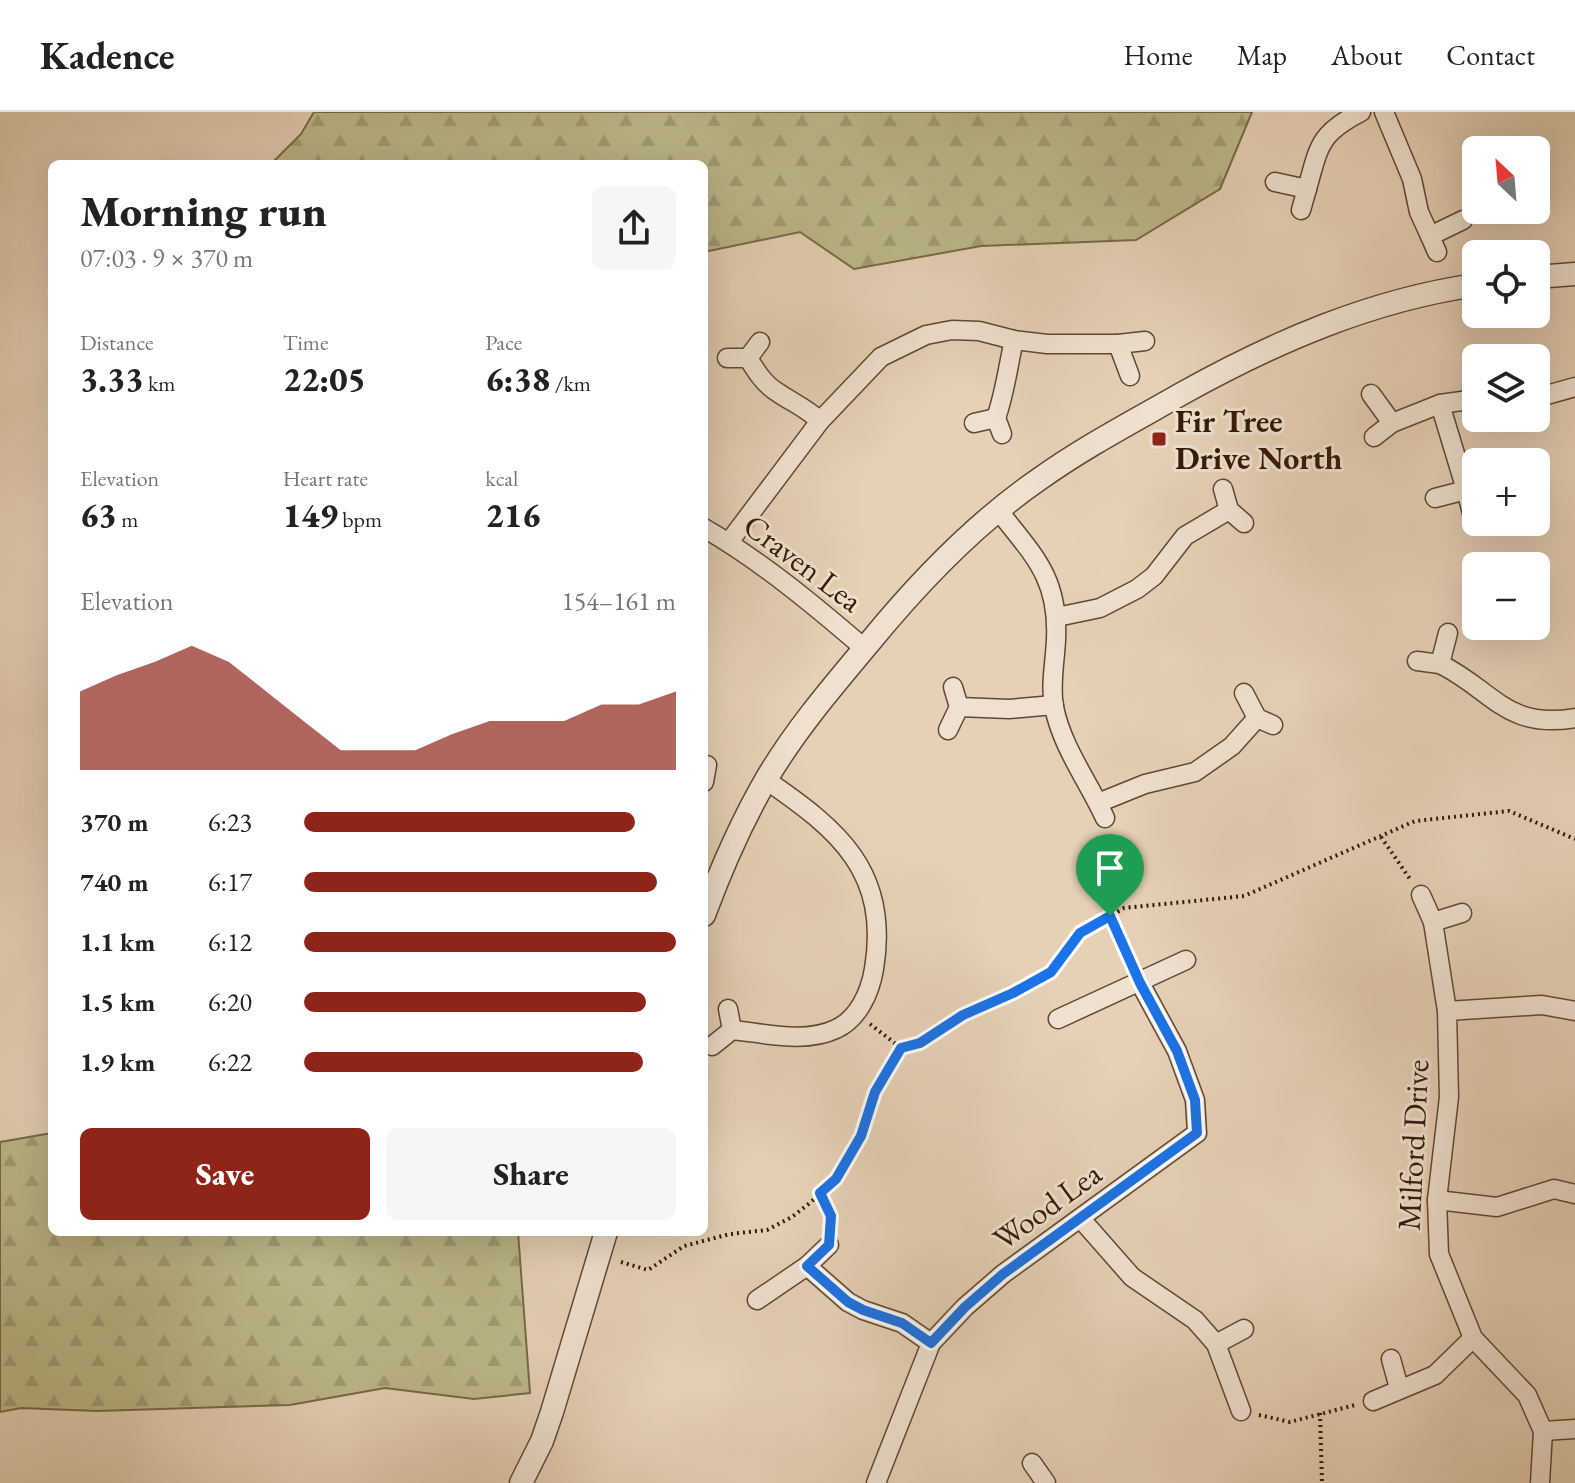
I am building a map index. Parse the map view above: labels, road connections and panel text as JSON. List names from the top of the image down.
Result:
{
  "streets": {
    "street": ["Craven Lea", "Milford Drive", "Wood Lea"]
  },
  "places": {
    "transit": ["Fir Tree Drive North"]
  },
  "north": "top left",
  "page": {
    "header": "Kadence",
    "nav": [
      "Home",
      "Map",
      "About",
      "Contact"
    ],
    "map_buttons": ["+", "−"],
    "heading": ["Morning run", "07:03 · 9 × 370 m"],
    "stats": [
      ["Distance", "3.33 km"],
      ["Time", "22:05"],
      ["Pace", "6:38 /km"],
      ["Elevation", "63 m"],
      ["Heart rate", "149 bpm"],
      ["kcal", "216"]
    ],
    "chart": ["Elevation", "154–161 m"],
    "list": [
      {
        "name": "370 m",
        "note": "6:23"
      },
      {
        "name": "740 m",
        "note": "6:17"
      },
      {
        "name": "1.1 km",
        "note": "6:12"
      },
      {
        "name": "1.5 km",
        "note": "6:20"
      },
      {
        "name": "1.9 km",
        "note": "6:22"
      }
    ],
    "buttons": ["Save", "Share"]
  }
}
